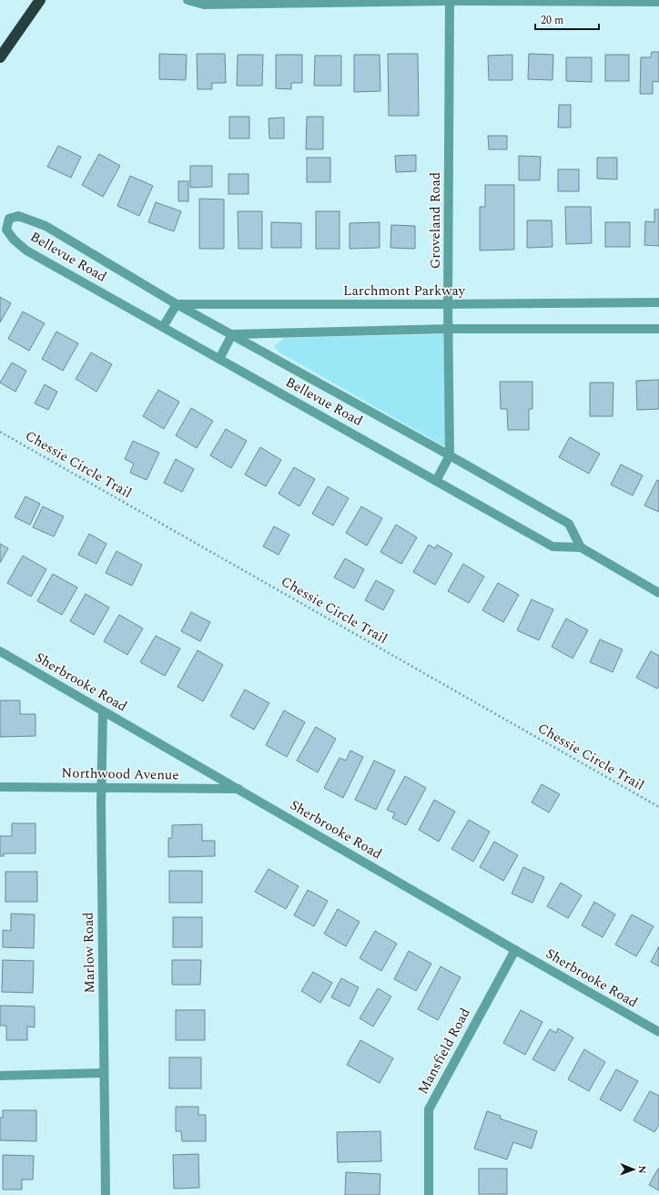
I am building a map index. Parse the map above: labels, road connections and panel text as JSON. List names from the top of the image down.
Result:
{
  "streets": {
    "street": [
      "Groveland Road",
      "Bellevue Road",
      "Larchmont Parkway",
      "Sherbrooke Road",
      "Northwood Avenue",
      "Marlow Road",
      "Mansfield Road"
    ],
    "path": ["Chessie Circle Trail"]
  },
  "crossings": [
    ["Groveland Road", "Bellevue Road"],
    ["Groveland Road", "Larchmont Parkway"],
    ["Bellevue Road", "Larchmont Parkway"],
    ["Sherbrooke Road", "Northwood Avenue"],
    ["Sherbrooke Road", "Marlow Road"],
    ["Sherbrooke Road", "Mansfield Road"],
    ["Northwood Avenue", "Marlow Road"]
  ],
  "scale_bar": "20 m",
  "north": "right"
}
